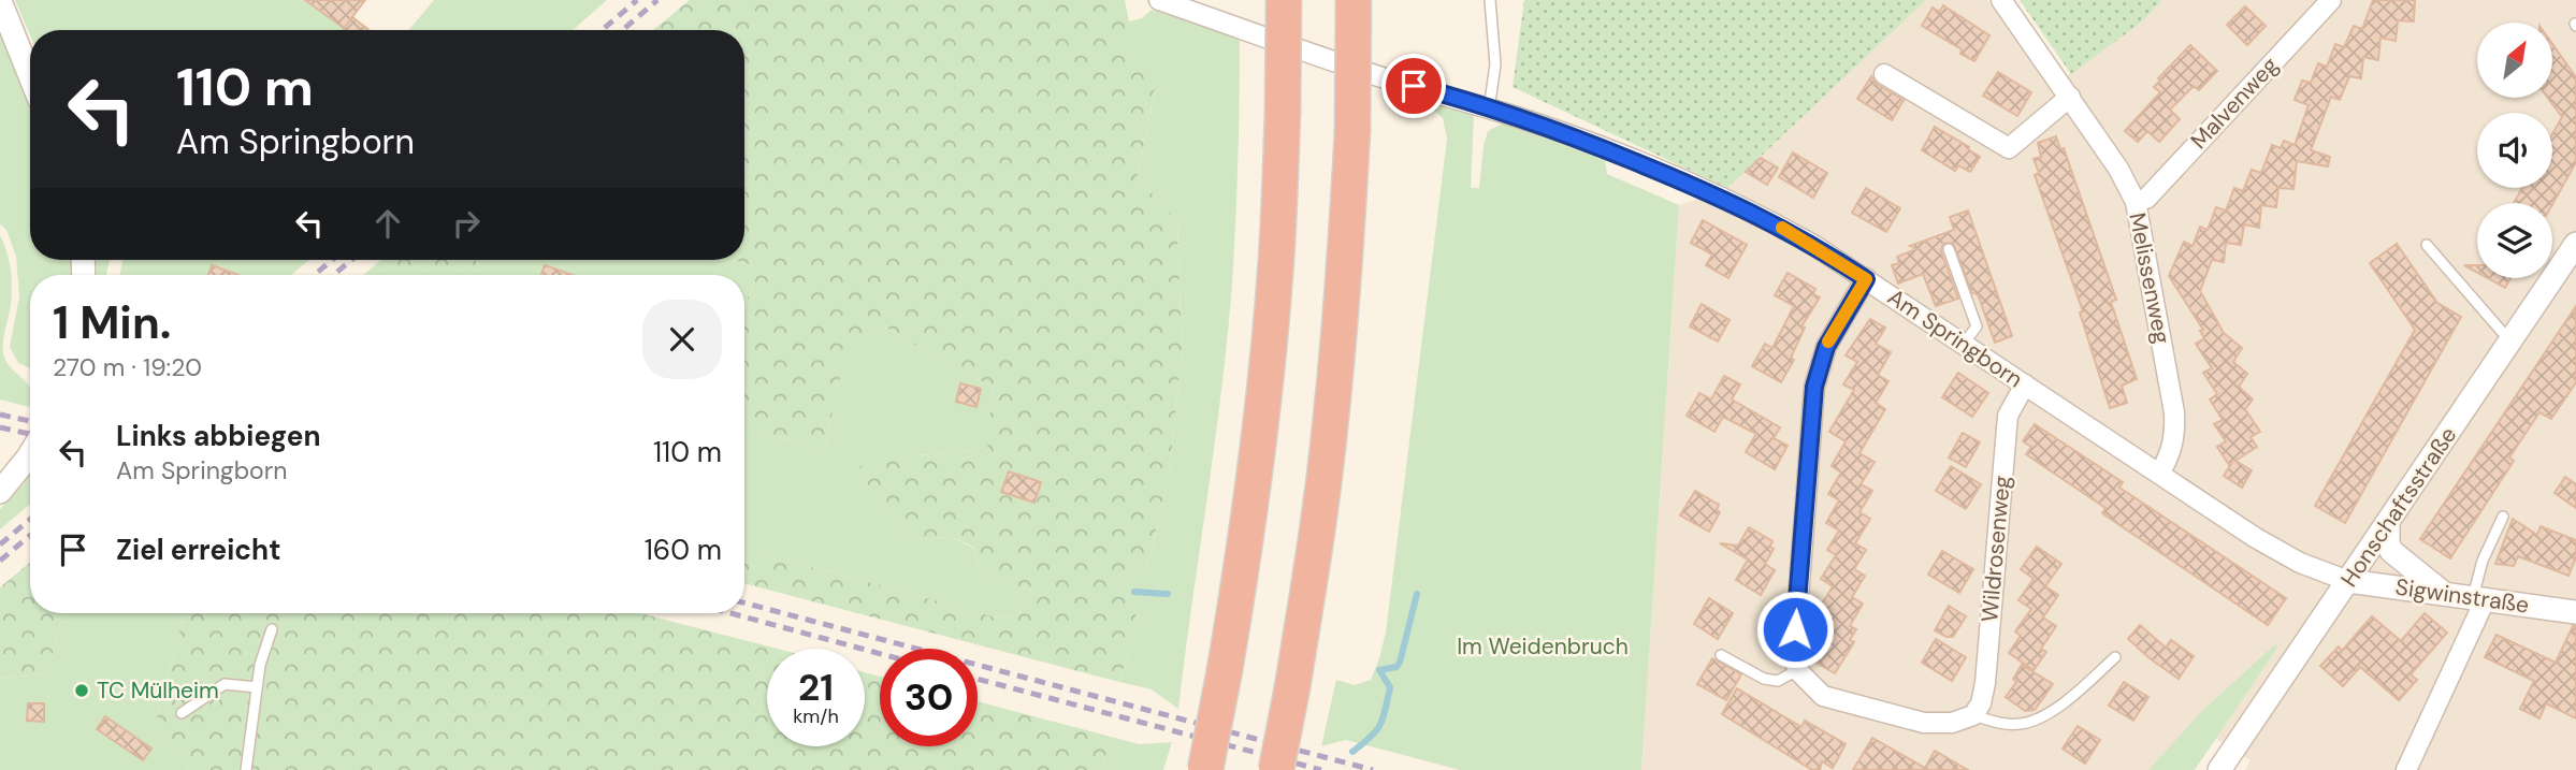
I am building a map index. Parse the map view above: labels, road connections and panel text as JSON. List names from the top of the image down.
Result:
{
  "streets": {
    "street": [
      "Malvenweg",
      "Melissenweg",
      "Am Springborn",
      "Honschaftsstraße",
      "Wildrosenweg",
      "Sigwinstraße"
    ]
  },
  "crossings": [
    ["Malvenweg", "Melissenweg"],
    ["Melissenweg", "Am Springborn"],
    ["Am Springborn", "Honschaftsstraße"],
    ["Am Springborn", "Wildrosenweg"],
    ["Am Springborn", "Sigwinstraße"],
    ["Honschaftsstraße", "Sigwinstraße"]
  ],
  "parks": ["Im Weidenbruch"],
  "places": ["TC Mülheim"],
  "north": "top right",
  "page": {
    "turn": ["110 m", "Am Springborn"],
    "heading": ["1 Min.", "270 m · 19:20"],
    "list": [
      {
        "name": "Links abbiegen",
        "note": "Am Springborn",
        "value": "110 m"
      },
      {
        "name": "Ziel erreicht",
        "value": "160 m"
      }
    ],
    "speed": "21 km/h",
    "limit": "30"
  }
}
